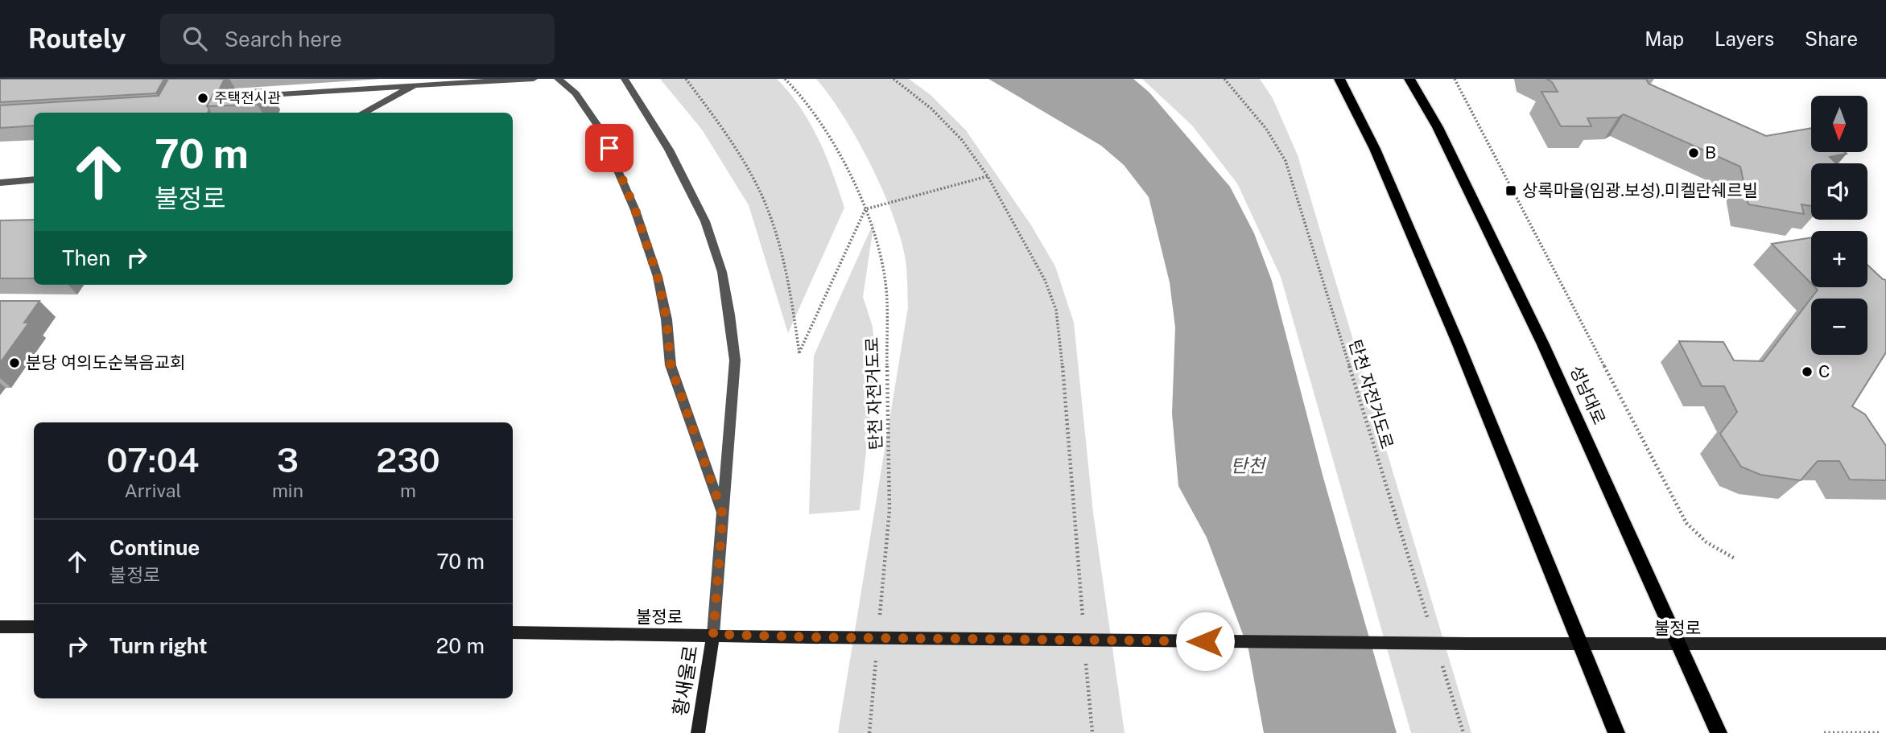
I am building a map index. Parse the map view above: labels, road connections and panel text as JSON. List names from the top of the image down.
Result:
{
  "streets": {
    "main road": ["성남대로", "불정로", "황새울로"],
    "path": ["탄천 자전거도로"]
  },
  "crossings": [
    ["성남대로", "불정로"],
    ["불정로", "황새울로"]
  ],
  "water": ["탄천"],
  "places": {
    "other": [
      "주택전시관",
      "B",
      "분당 여의도순복음교회",
      "C"
    ],
    "transit": ["상록마을(임광.보성).미켈란쉐르빌"]
  },
  "north": "bottom",
  "page": {
    "header": "Routely",
    "search": "Search here",
    "nav": ["Map", "Layers", "Share"],
    "map_buttons": ["+", "−"],
    "turn": ["70 m", "불정로"],
    "then": "Then",
    "eta": [
      "07:04",
      "Arrival",
      "3",
      "min",
      "230",
      "m"
    ],
    "list": [
      {
        "name": "Continue",
        "note": "불정로",
        "value": "70 m"
      },
      {
        "name": "Turn right",
        "value": "20 m"
      }
    ]
  }
}
